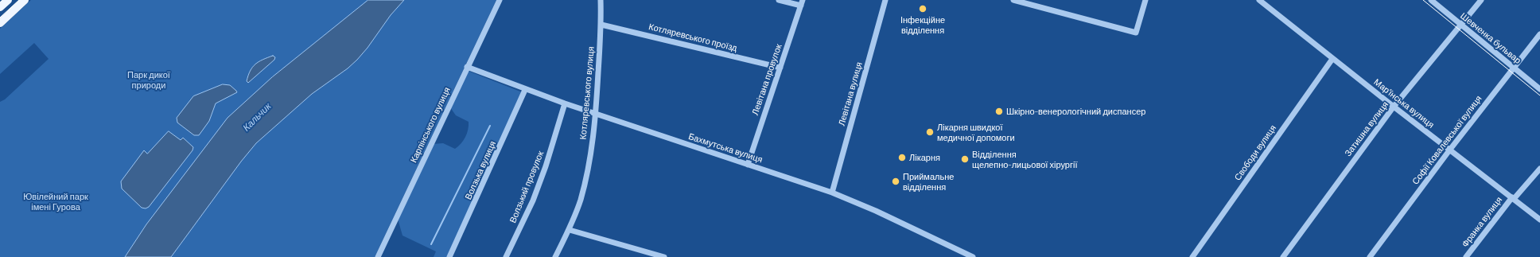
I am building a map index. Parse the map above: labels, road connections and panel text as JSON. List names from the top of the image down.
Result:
{
  "streets": {
    "street": [
      "Котляревського проїзд",
      "Шевченка бульвар",
      "Левітана провулок",
      "Котляревського вулиця",
      "Левітана вулиця",
      "Мар'їнська вулиця",
      "Карпінського вулиця",
      "Затишна вулиця",
      "Софії Ковалевської вулиця",
      "Бахмутська вулиця",
      "Свободи вулиця",
      "Волзька вулиця",
      "Волзький провулок",
      "Франка вулиця"
    ]
  },
  "crossings": [
    ["Котляревського проїзд", "Левітана провулок"],
    ["Котляревського проїзд", "Котляревського вулиця"],
    ["Шевченка бульвар", "Затишна вулиця"],
    ["Шевченка бульвар", "Софії Ковалевської вулиця"],
    ["Левітана провулок", "Бахмутська вулиця"],
    ["Котляревського вулиця", "Бахмутська вулиця"],
    ["Левітана вулиця", "Бахмутська вулиця"],
    ["Мар'їнська вулиця", "Затишна вулиця"],
    ["Мар'їнська вулиця", "Софії Ковалевської вулиця"],
    ["Мар'їнська вулиця", "Свободи вулиця"],
    ["Мар'їнська вулиця", "Франка вулиця"],
    ["Карпінського вулиця", "Бахмутська вулиця"],
    ["Бахмутська вулиця", "Волзька вулиця"],
    ["Бахмутська вулиця", "Волзький провулок"]
  ],
  "water": ["Кальчик"],
  "parks": ["Парк дикої природи", "Ювілейний парк імені Гурова"],
  "places": [
    "Інфекційне відділення",
    "Шкірно-венерологічний диспансер",
    "Лікарня швидкої медичної допомоги",
    "Лікарня",
    "Відділення щелепно-лицьової хірургії",
    "Приймальне відділення"
  ]
}
